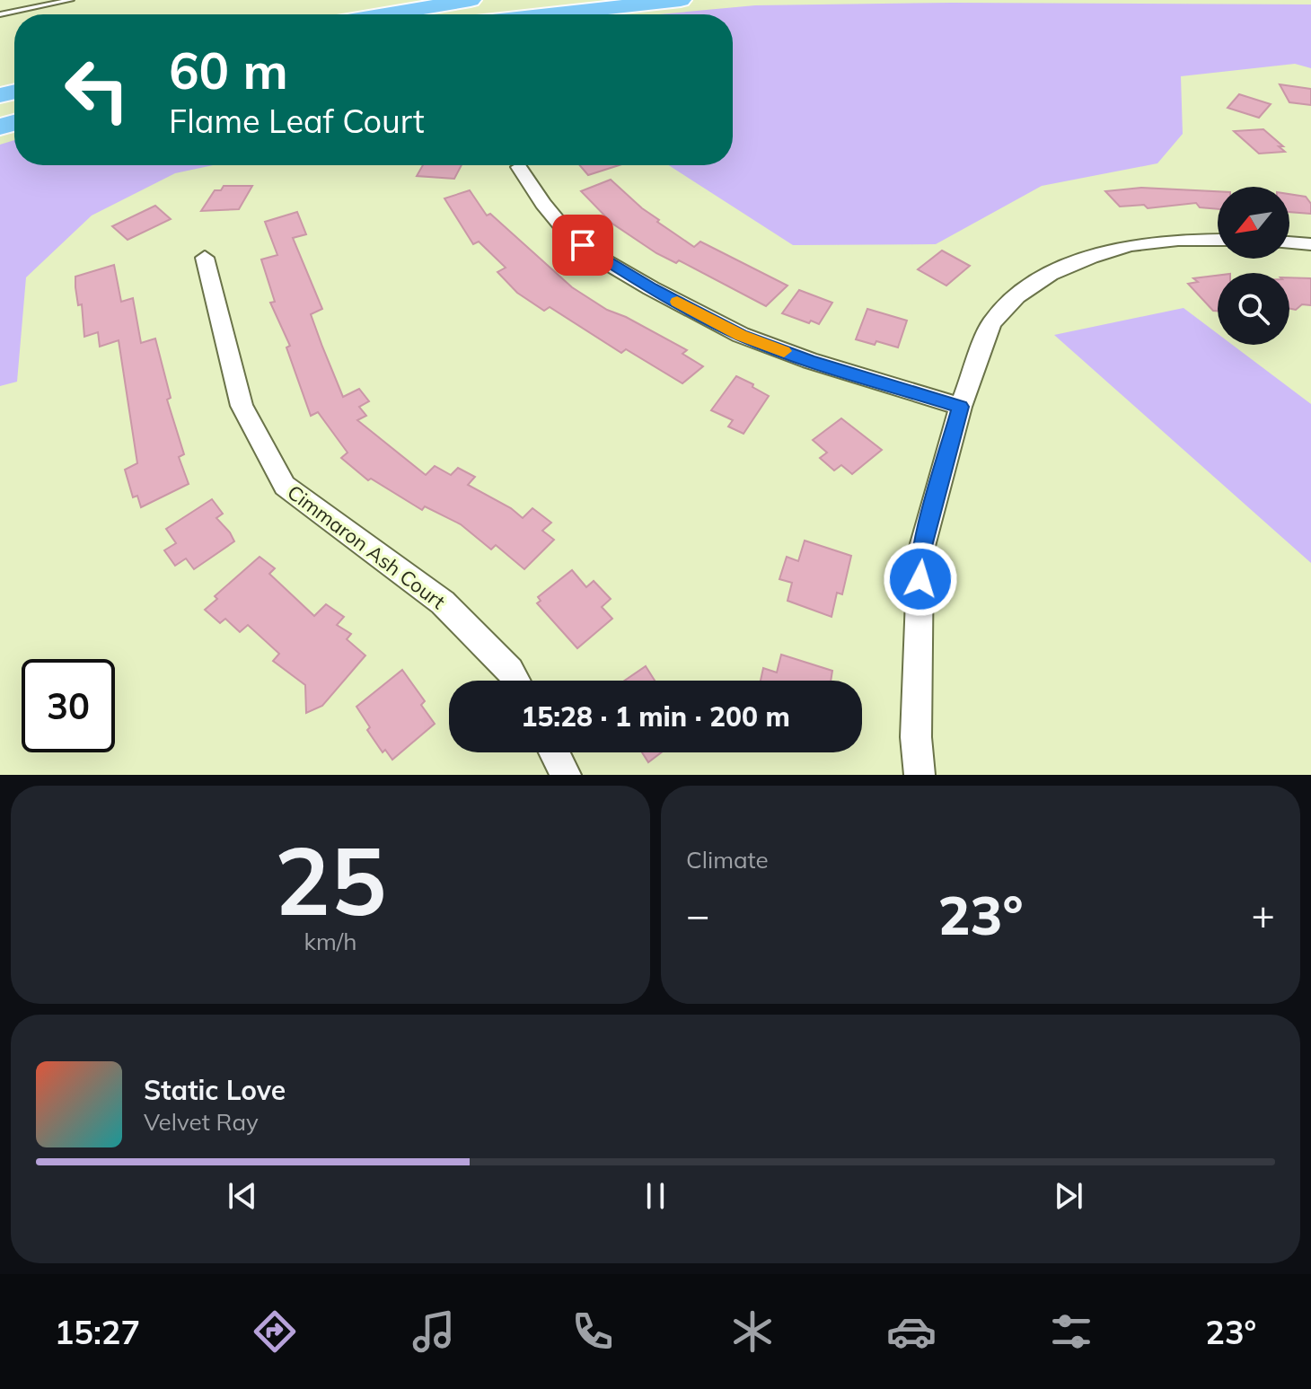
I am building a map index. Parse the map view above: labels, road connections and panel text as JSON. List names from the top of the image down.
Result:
{
  "streets": {
    "street": ["Cimmaron Ash Court"]
  },
  "north": "bottom left",
  "page": {
    "turn": ["60 m", "Flame Leaf Court"],
    "limit": "30",
    "trip": "15:28 · 1 min · 200 m",
    "tile": [
      ["25", "km/h"],
      "Climate"
    ],
    "heat": ["−", "23°", "+"],
    "song": ["Static Love", "Velvet Ray"],
    "tabs": ["15:27", "23°"]
  }
}
